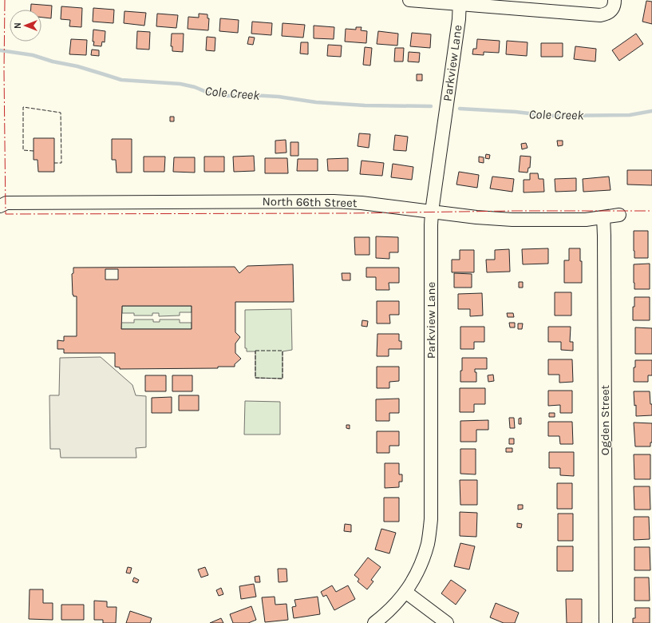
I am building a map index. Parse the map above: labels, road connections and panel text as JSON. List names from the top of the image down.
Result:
{
  "streets": {
    "street": ["Parkview Lane", "North 66th Street", "Ogden Street"]
  },
  "crossings": [
    ["Parkview Lane", "North 66th Street"],
    ["North 66th Street", "Ogden Street"]
  ],
  "water": ["Cole Creek"],
  "north": "left"
}
